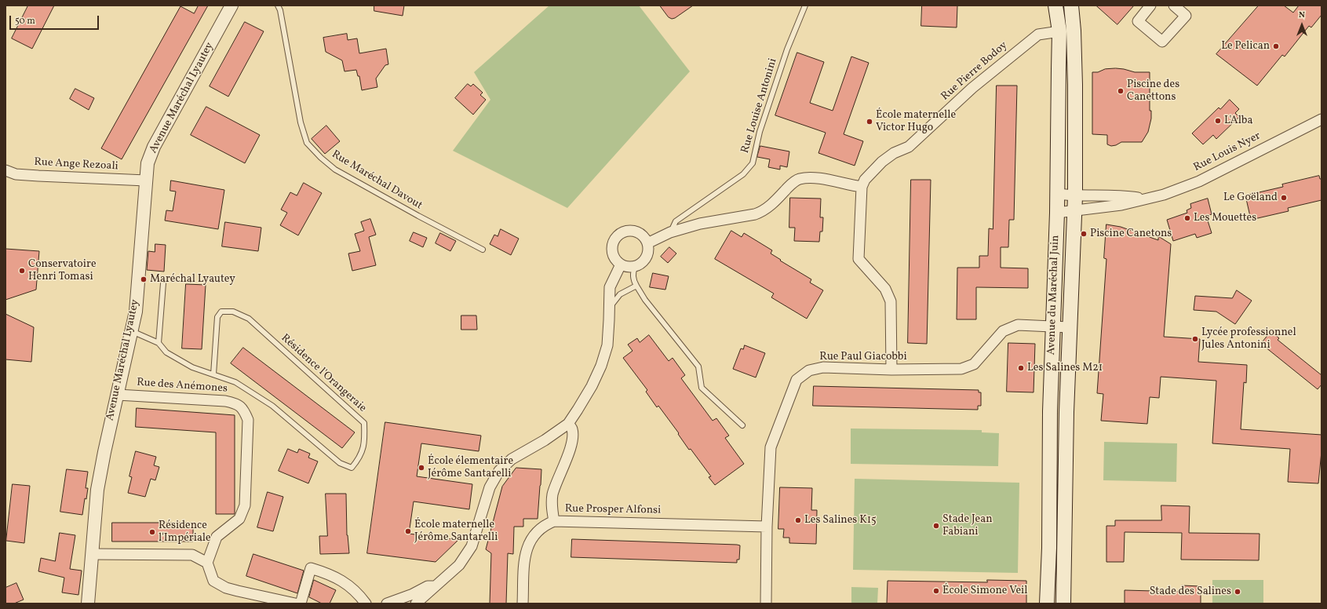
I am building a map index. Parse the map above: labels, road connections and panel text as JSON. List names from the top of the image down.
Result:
{
  "streets": {
    "main road": ["Avenue du Maréchal Juin"],
    "street": [
      "Rue Pierre Bodoy",
      "Avenue Maréchal Lyautey",
      "Rue Louis Nyer",
      "Rue Ange Rezoali",
      "Rue Paul Giacobbi",
      "Rue des Anémones",
      "Rue Prosper Alfonsi"
    ],
    "lane": ["Rue Louise Antonini", "Rue Maréchal Davout", "Résidence l'Orangeraie"]
  },
  "crossings": [
    ["Rue Pierre Bodoy", "Avenue du Maréchal Juin"],
    ["Avenue Maréchal Lyautey", "Rue Ange Rezoali"],
    ["Avenue Maréchal Lyautey", "Résidence l'Orangeraie"],
    ["Avenue Maréchal Lyautey", "Rue des Anémones"],
    ["Rue Louis Nyer", "Avenue du Maréchal Juin"],
    ["Avenue du Maréchal Juin", "Rue Paul Giacobbi"],
    ["Rue Paul Giacobbi", "Rue Prosper Alfonsi"]
  ],
  "places": [
    "Le Pelican",
    "Piscine des Canettons",
    "L'Alba",
    "École maternelle Victor Hugo",
    "Le Goëland",
    "Les Mouettes",
    "Piscine Canetons",
    "Conservatoire Henri Tomasi",
    "Maréchal Lyautey",
    "Lycée professionnel Jules Antonini",
    "Les Salines M21",
    "École élementaire Jérôme Santarelli",
    "Les Salines K15",
    "Stade Jean Fabiani",
    "École maternelle Jérôme Santarelli",
    "Résidence l'Impériale",
    "École Simone Veil",
    "Stade des Salines"
  ],
  "scale_bar": "50 m",
  "north": "top"
}
